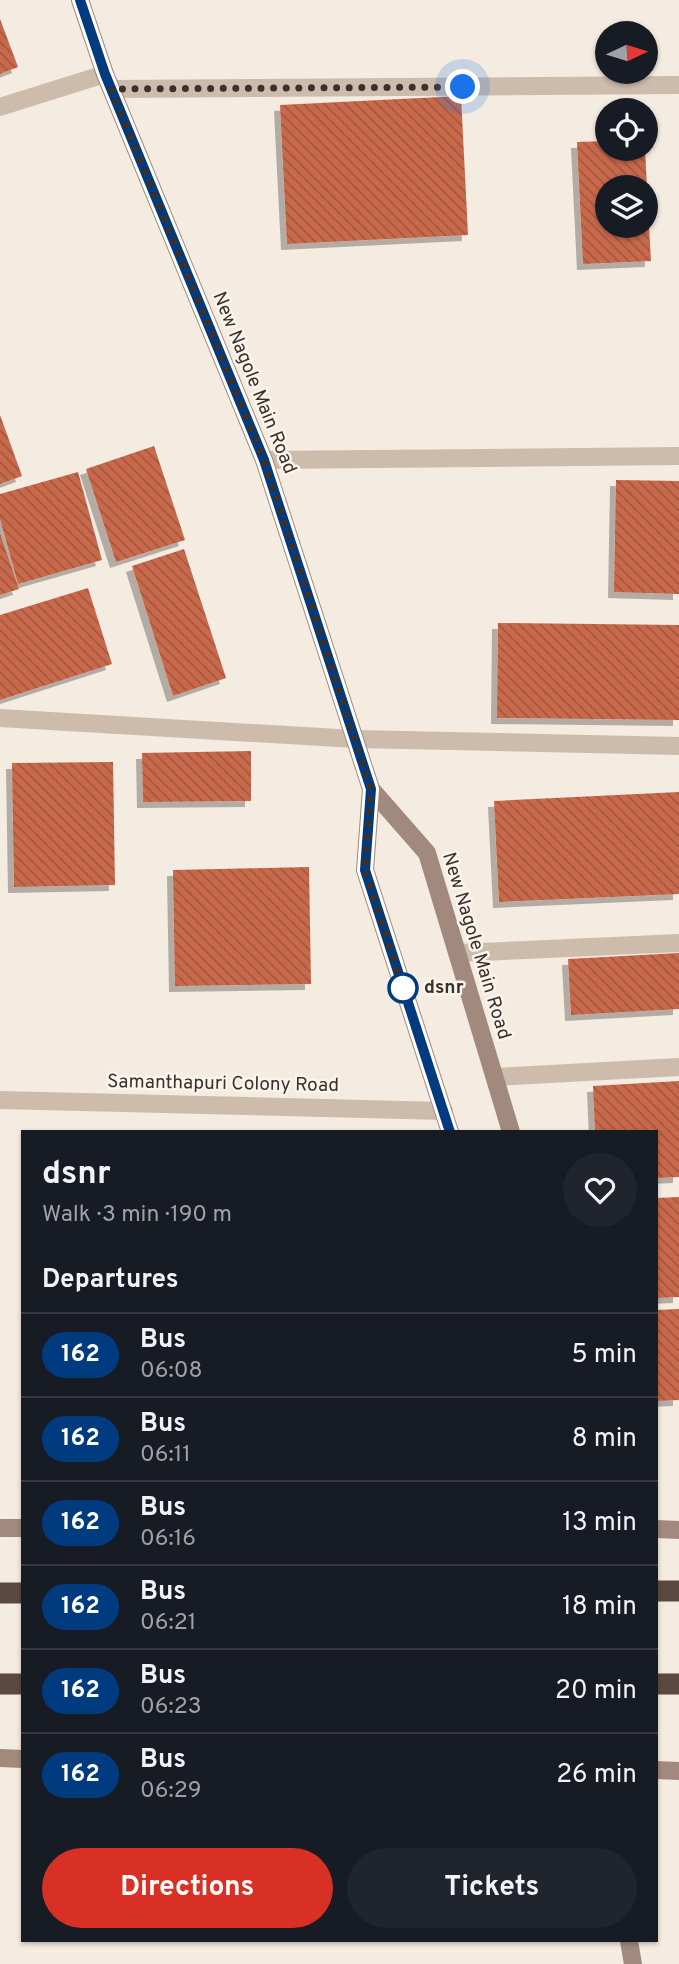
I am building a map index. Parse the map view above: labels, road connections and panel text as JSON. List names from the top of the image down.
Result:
{
  "streets": {
    "street": ["New Nagole Main Road", "Samanthapuri Colony Road"]
  },
  "crossings": [
    ["New Nagole Main Road", "Samanthapuri Colony Road"]
  ],
  "places": ["dsnr"],
  "lines": ["bus line 162"],
  "north": "right",
  "page": {
    "heading": [
      ["dsnr", "Walk · 3 min · 190 m"],
      "Departures"
    ],
    "list": [
      {
        "mark": "162",
        "name": "Bus",
        "note": "06:08",
        "value": "5 min"
      },
      {
        "mark": "162",
        "name": "Bus",
        "note": "06:11",
        "value": "8 min"
      },
      {
        "mark": "162",
        "name": "Bus",
        "note": "06:16",
        "value": "13 min"
      },
      {
        "mark": "162",
        "name": "Bus",
        "note": "06:21",
        "value": "18 min"
      },
      {
        "mark": "162",
        "name": "Bus",
        "note": "06:23",
        "value": "20 min"
      },
      {
        "mark": "162",
        "name": "Bus",
        "note": "06:29",
        "value": "26 min"
      }
    ],
    "buttons": ["Directions", "Tickets"]
  }
}
